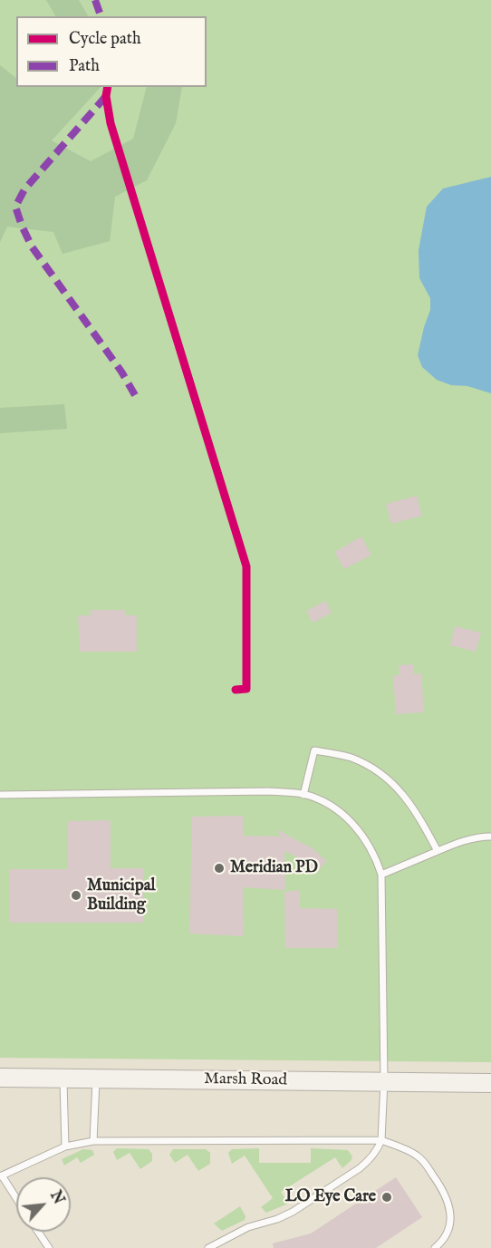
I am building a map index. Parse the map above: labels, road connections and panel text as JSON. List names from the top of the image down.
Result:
{
  "streets": {
    "main road": ["Marsh Road"]
  },
  "places": ["Meridian PD", "Municipal Building", "LO Eye Care"],
  "legend": ["Cycle path", "Path"],
  "north": "top right"
}
